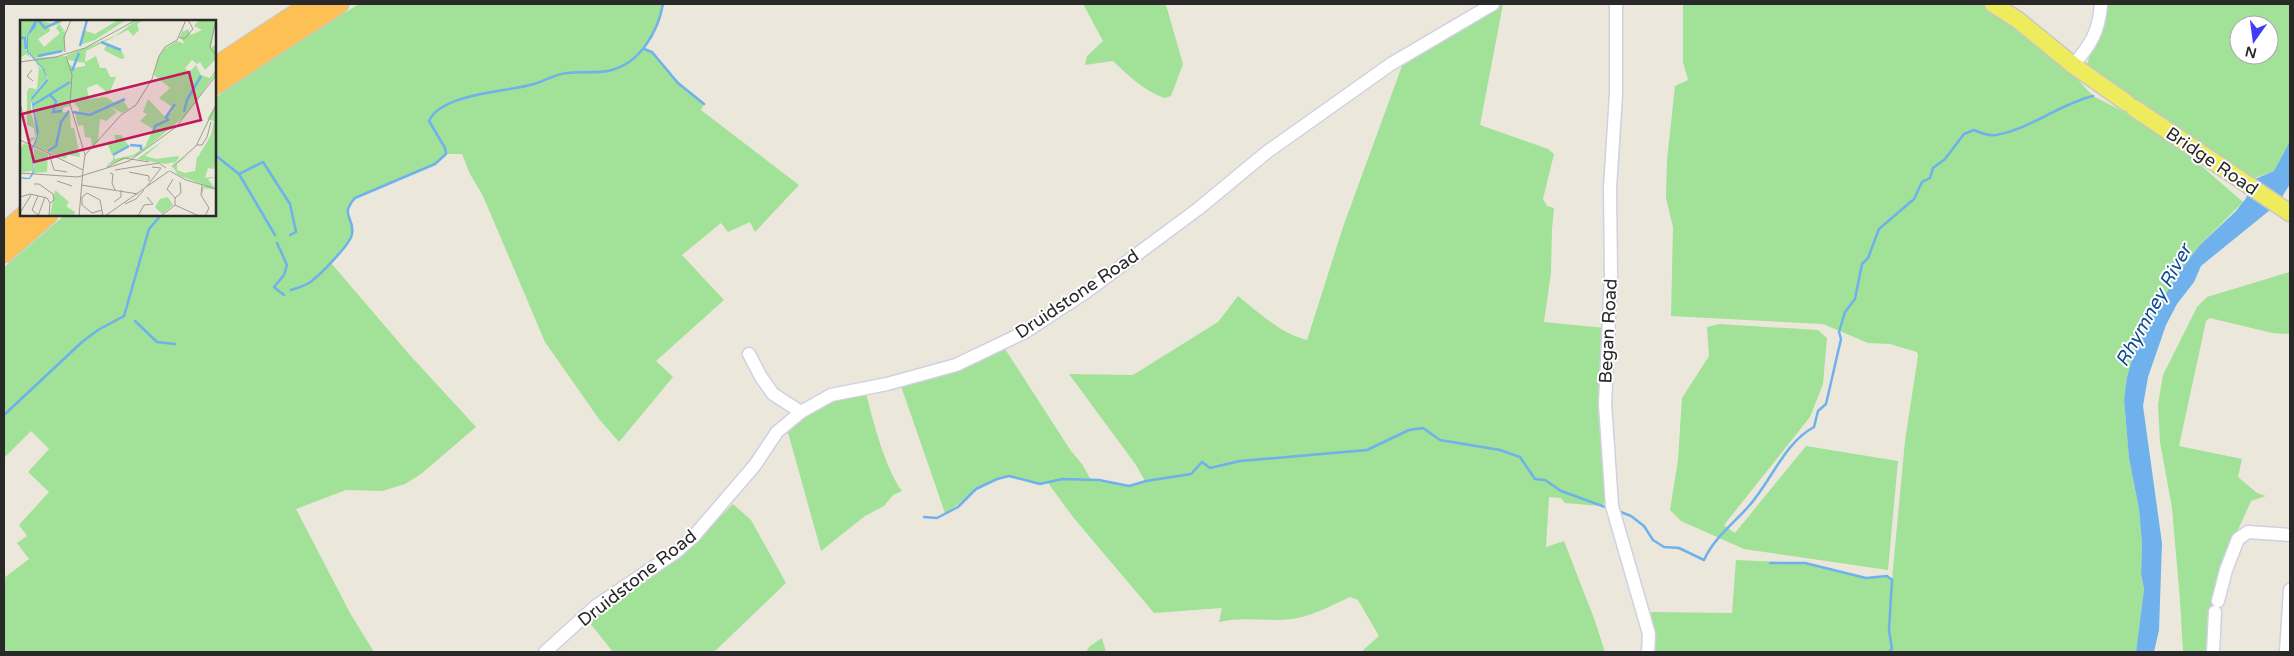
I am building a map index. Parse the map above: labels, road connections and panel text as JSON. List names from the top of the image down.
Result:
{
  "streets": {
    "main road": ["Bridge Road"],
    "street": ["Druidstone Road", "Began Road"]
  },
  "water": ["Rhymney River"],
  "north": "bottom"
}
